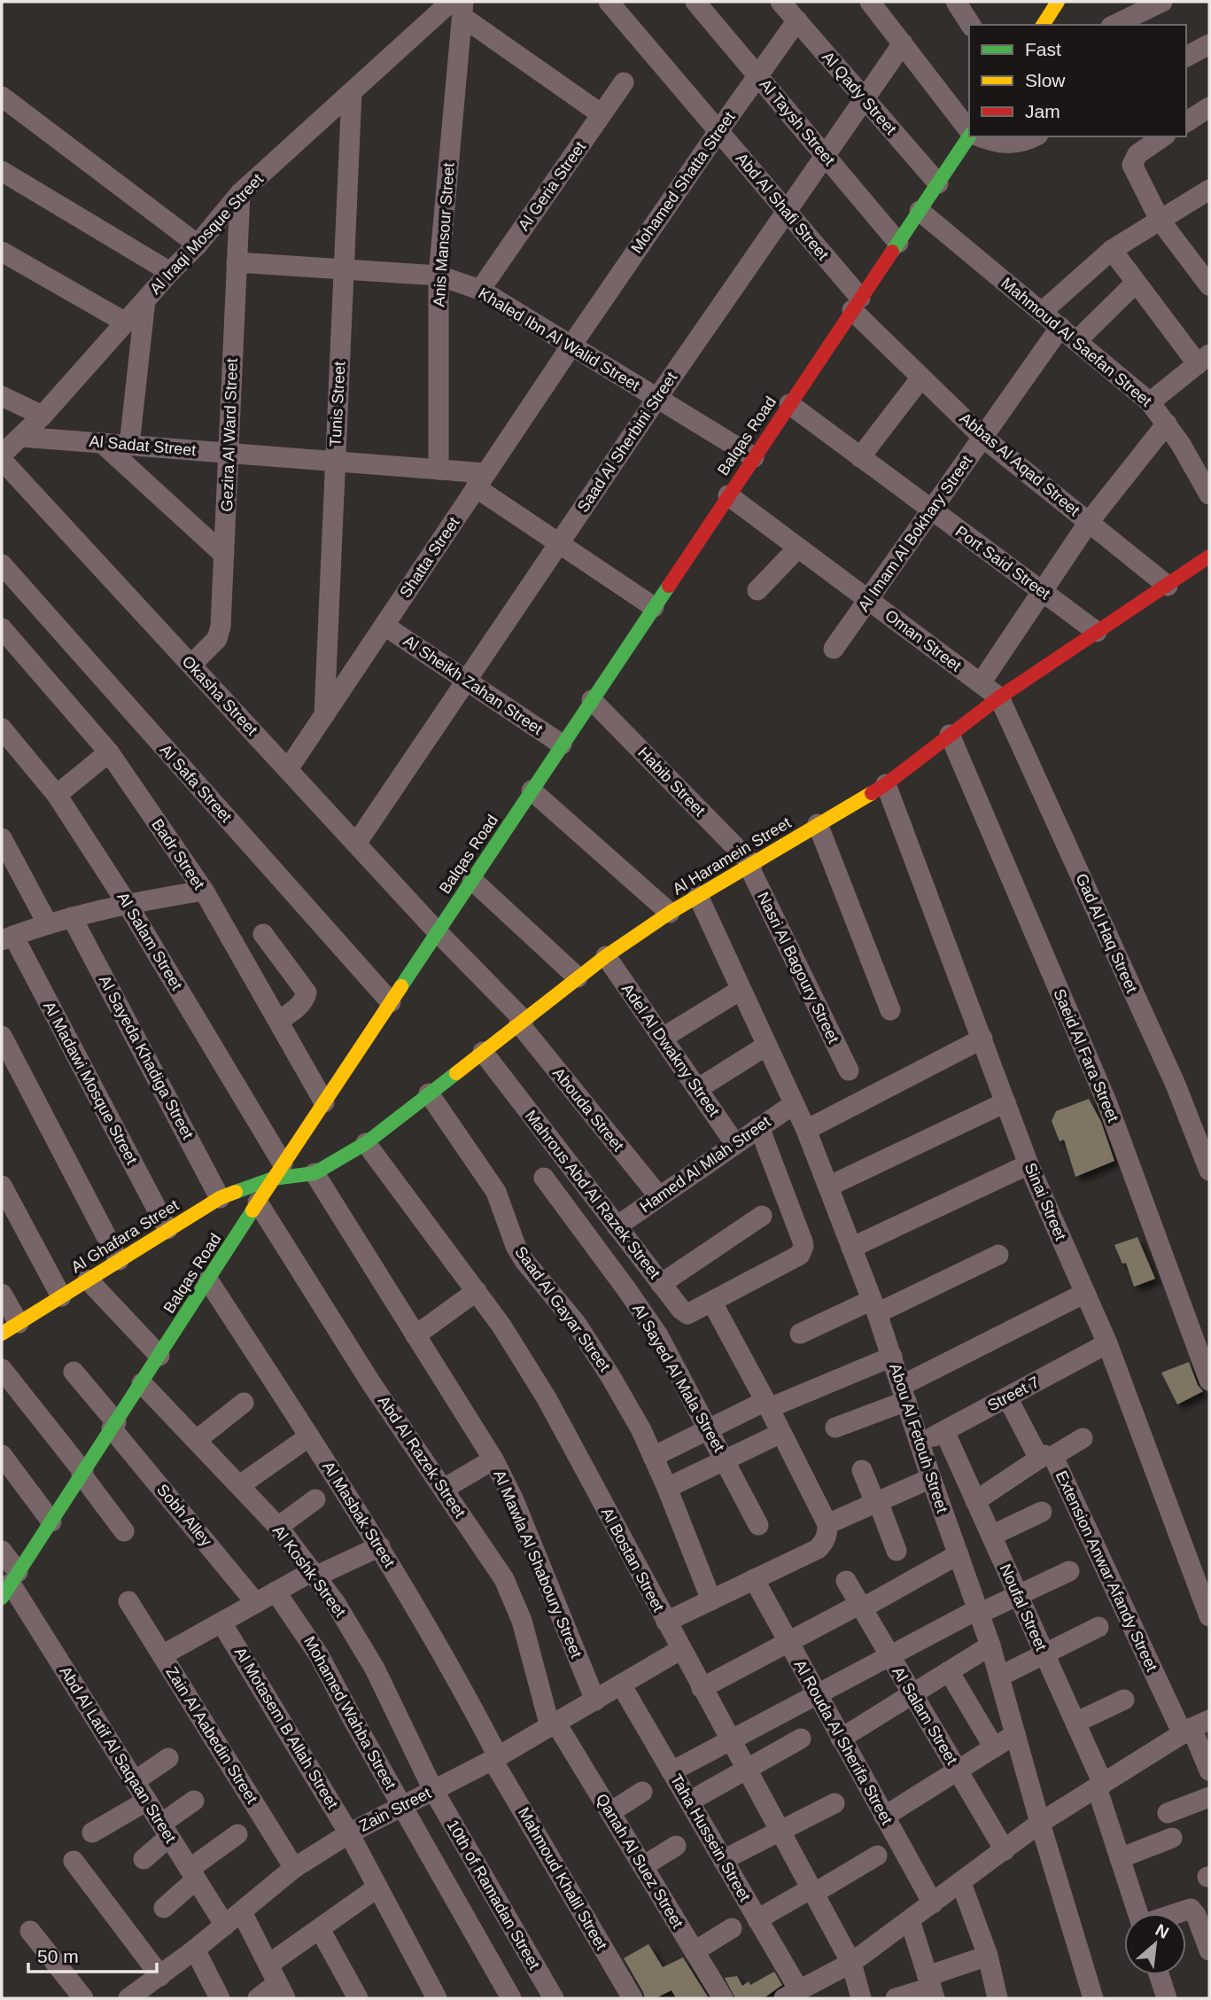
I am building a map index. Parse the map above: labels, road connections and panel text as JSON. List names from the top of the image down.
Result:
{
  "streets": {
    "main road": ["Balqas Road", "Al Haramein Street", "Al Ghafara Street"],
    "street": [
      "Al Qady Street",
      "Al Taysh Street",
      "Mohamed Shatta Street",
      "Al Geria Street",
      "Abd Al Shafi Street",
      "Al Iraqi Mosque Street",
      "Anis Mansour Street",
      "Khaled Ibn Al Walid Street",
      "Mahmoud Al Saefan Street",
      "Tunis Street",
      "Gezira Al Ward Street",
      "Saad Al Sherbini Street",
      "Al Sadat Street",
      "Abbas Al Aqad Street",
      "Al Imam Al Bokhary Street",
      "Shatta Street",
      "Port Said Street",
      "Oman Street",
      "Al Sheikh Zahan Street",
      "Okasha Street",
      "Habib Street",
      "Al Safa Street",
      "Badr Street",
      "Gad Al Haq Street",
      "Al Salam Street",
      "Nasri Al Bagoury Street",
      "Adel Al Dwakny Street",
      "Saeid Al Fara Street",
      "Al Sayeda Khadiga Street",
      "Al Madawi Mosque Street",
      "Abouda Street",
      "Hamed Al Mlah Street",
      "Mahrous Abd Al Razek Street",
      "Sinai Street",
      "Saad Al Gayar Street",
      "Al Sayed Al Mala Street",
      "Street 7",
      "Abou Al Fetouh Street",
      "Abd Al Razek Street",
      "Al Masbak Street",
      "Sobh Alley",
      "Al Bostan Street",
      "Al Mawla Al Shaboury Street",
      "Al Koshk Street",
      "Extension Anwar Afandy Street",
      "Noufal Street",
      "Mohamed Wahba Street",
      "Al Motasem B Allah Street",
      "Zain Al Aabedin Street",
      "Al Rouda Al Sherifa Street",
      "Abd Al Latif Al Saqaan Street",
      "Zain Street",
      "Taha Hussein Street",
      "Qanah Al Suez Street",
      "Mahmoud Khalil Street",
      "10th of Ramadan Street"
    ]
  },
  "crossings": [
    ["Al Qady Street", "Mohamed Shatta Street"],
    ["Al Qady Street", "Balqas Road"],
    ["Al Qady Street", "Saad Al Sherbini Street"],
    ["Al Taysh Street", "Mohamed Shatta Street"],
    ["Al Taysh Street", "Balqas Road"],
    ["Al Taysh Street", "Saad Al Sherbini Street"],
    ["Mohamed Shatta Street", "Abd Al Shafi Street"],
    ["Mohamed Shatta Street", "Khaled Ibn Al Walid Street"],
    ["Mohamed Shatta Street", "Shatta Street"],
    ["Al Geria Street", "Khaled Ibn Al Walid Street"],
    ["Abd Al Shafi Street", "Balqas Road"],
    ["Abd Al Shafi Street", "Saad Al Sherbini Street"],
    ["Abd Al Shafi Street", "Abbas Al Aqad Street"],
    ["Al Iraqi Mosque Street", "Anis Mansour Street"],
    ["Al Iraqi Mosque Street", "Tunis Street"],
    ["Al Iraqi Mosque Street", "Gezira Al Ward Street"],
    ["Al Iraqi Mosque Street", "Al Sadat Street"],
    ["Anis Mansour Street", "Khaled Ibn Al Walid Street"],
    ["Anis Mansour Street", "Al Sadat Street"],
    ["Khaled Ibn Al Walid Street", "Tunis Street"],
    ["Khaled Ibn Al Walid Street", "Gezira Al Ward Street"],
    ["Khaled Ibn Al Walid Street", "Balqas Road"],
    ["Khaled Ibn Al Walid Street", "Saad Al Sherbini Street"],
    ["Khaled Ibn Al Walid Street", "Shatta Street"],
    ["Mahmoud Al Saefan Street", "Balqas Road"],
    ["Mahmoud Al Saefan Street", "Al Imam Al Bokhary Street"],
    ["Tunis Street", "Al Sadat Street"],
    ["Tunis Street", "Shatta Street"],
    ["Gezira Al Ward Street", "Al Sadat Street"],
    ["Gezira Al Ward Street", "Okasha Street"],
    ["Balqas Road", "Al Sadat Street"],
    ["Balqas Road", "Abbas Al Aqad Street"],
    ["Balqas Road", "Port Said Street"],
    ["Balqas Road", "Oman Street"],
    ["Balqas Road", "Al Sheikh Zahan Street"],
    ["Balqas Road", "Okasha Street"],
    ["Balqas Road", "Habib Street"],
    ["Balqas Road", "Al Safa Street"],
    ["Balqas Road", "Badr Street"],
    ["Balqas Road", "Al Haramein Street"],
    ["Balqas Road", "Al Salam Street"],
    ["Balqas Road", "Abouda Street"],
    ["Balqas Road", "Al Ghafara Street"],
    ["Balqas Road", "Abd Al Razek Street"],
    ["Balqas Road", "Al Masbak Street"],
    ["Balqas Road", "Sobh Alley"],
    ["Balqas Road", "Al Koshk Street"],
    ["Balqas Road", "Abd Al Latif Al Saqaan Street"],
    ["Saad Al Sherbini Street", "Al Sadat Street"],
    ["Saad Al Sherbini Street", "Al Sheikh Zahan Street"],
    ["Saad Al Sherbini Street", "Okasha Street"],
    ["Al Sadat Street", "Shatta Street"],
    ["Abbas Al Aqad Street", "Al Imam Al Bokhary Street"],
    ["Abbas Al Aqad Street", "Al Haramein Street"],
    ["Al Imam Al Bokhary Street", "Port Said Street"],
    ["Al Imam Al Bokhary Street", "Oman Street"],
    ["Shatta Street", "Al Sheikh Zahan Street"],
    ["Shatta Street", "Okasha Street"],
    ["Port Said Street", "Al Haramein Street"],
    ["Oman Street", "Al Haramein Street"],
    ["Oman Street", "Gad Al Haq Street"],
    ["Okasha Street", "Abouda Street"],
    ["Habib Street", "Al Haramein Street"],
    ["Habib Street", "Nasri Al Bagoury Street"],
    ["Al Haramein Street", "Gad Al Haq Street"],
    ["Al Haramein Street", "Al Salam Street"],
    ["Al Haramein Street", "Nasri Al Bagoury Street"],
    ["Al Haramein Street", "Adel Al Dwakny Street"],
    ["Al Haramein Street", "Saeid Al Fara Street"],
    ["Al Haramein Street", "Abouda Street"],
    ["Al Haramein Street", "Mahrous Abd Al Razek Street"],
    ["Al Haramein Street", "Sinai Street"],
    ["Al Haramein Street", "Al Ghafara Street"],
    ["Al Haramein Street", "Saad Al Gayar Street"],
    ["Al Haramein Street", "Abou Al Fetouh Street"],
    ["Al Haramein Street", "Al Bostan Street"],
    ["Al Haramein Street", "Al Mawla Al Shaboury Street"],
    ["Al Salam Street", "Al Ghafara Street"],
    ["Adel Al Dwakny Street", "Hamed Al Mlah Street"],
    ["Al Sayeda Khadiga Street", "Al Ghafara Street"],
    ["Al Madawi Mosque Street", "Al Ghafara Street"],
    ["Abouda Street", "Hamed Al Mlah Street"],
    ["Hamed Al Mlah Street", "Mahrous Abd Al Razek Street"],
    ["Hamed Al Mlah Street", "Abou Al Fetouh Street"],
    ["Sinai Street", "Street 7"],
    ["Street 7", "Abou Al Fetouh Street"],
    ["Street 7", "Noufal Street"],
    ["Abd Al Razek Street", "Zain Street"],
    ["Abd Al Razek Street", "Qanah Al Suez Street"],
    ["Al Masbak Street", "Zain Street"],
    ["Al Masbak Street", "Mahmoud Khalil Street"],
    ["Al Bostan Street", "Zain Street"],
    ["Al Mawla Al Shaboury Street", "Zain Street"],
    ["Al Koshk Street", "Zain Street"],
    ["Al Koshk Street", "10th of Ramadan Street"],
    ["Extension Anwar Afandy Street", "Noufal Street"],
    ["Mohamed Wahba Street", "Zain Street"],
    ["Al Motasem B Allah Street", "Zain Street"],
    ["Zain Al Aabedin Street", "Zain Street"],
    ["Abd Al Latif Al Saqaan Street", "Zain Street"],
    ["Zain Street", "Taha Hussein Street"],
    ["Zain Street", "Qanah Al Suez Street"],
    ["Zain Street", "Mahmoud Khalil Street"],
    ["Zain Street", "10th of Ramadan Street"]
  ],
  "legend": ["Fast", "Slow", "Jam"],
  "scale_bar": "50 m",
  "north": "top right"
}
